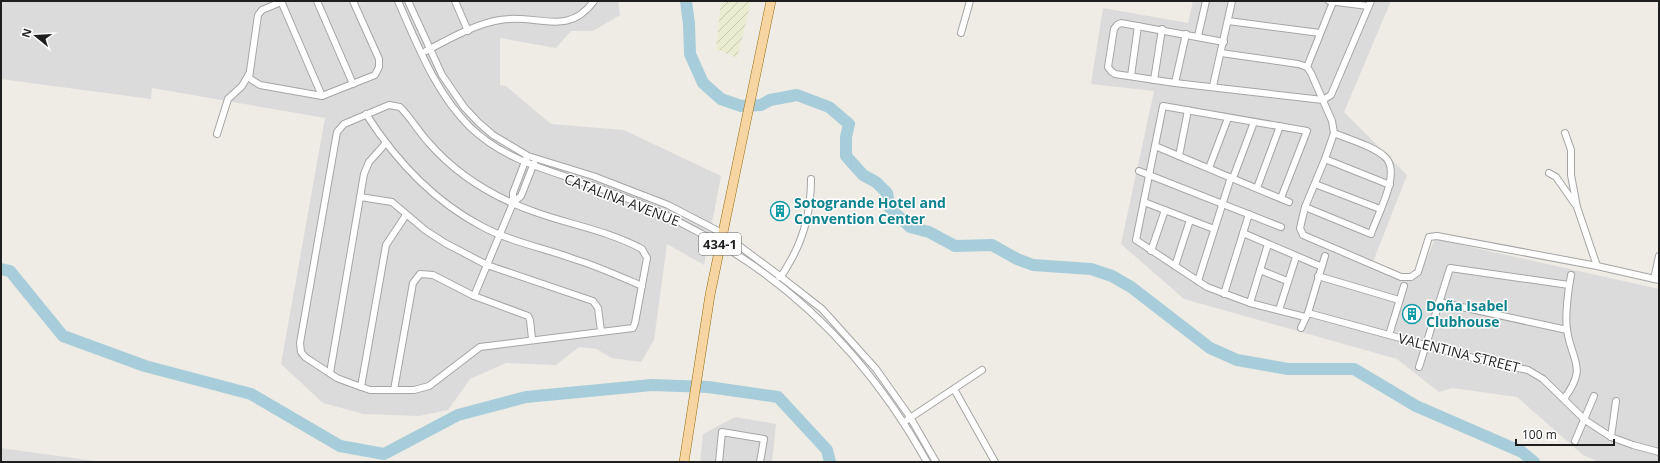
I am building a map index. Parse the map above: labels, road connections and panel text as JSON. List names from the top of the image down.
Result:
{
  "streets": {
    "main road": ["434-1"],
    "street": ["CATALINA AVENUE", "VALENTINA STREET"]
  },
  "crossings": [
    ["CATALINA AVENUE", "434-1"]
  ],
  "places": {
    "building": ["Sotogrande Hotel and Convention Center", "Doña Isabel Clubhouse"]
  },
  "scale_bar": "100 m",
  "north": "left"
}
